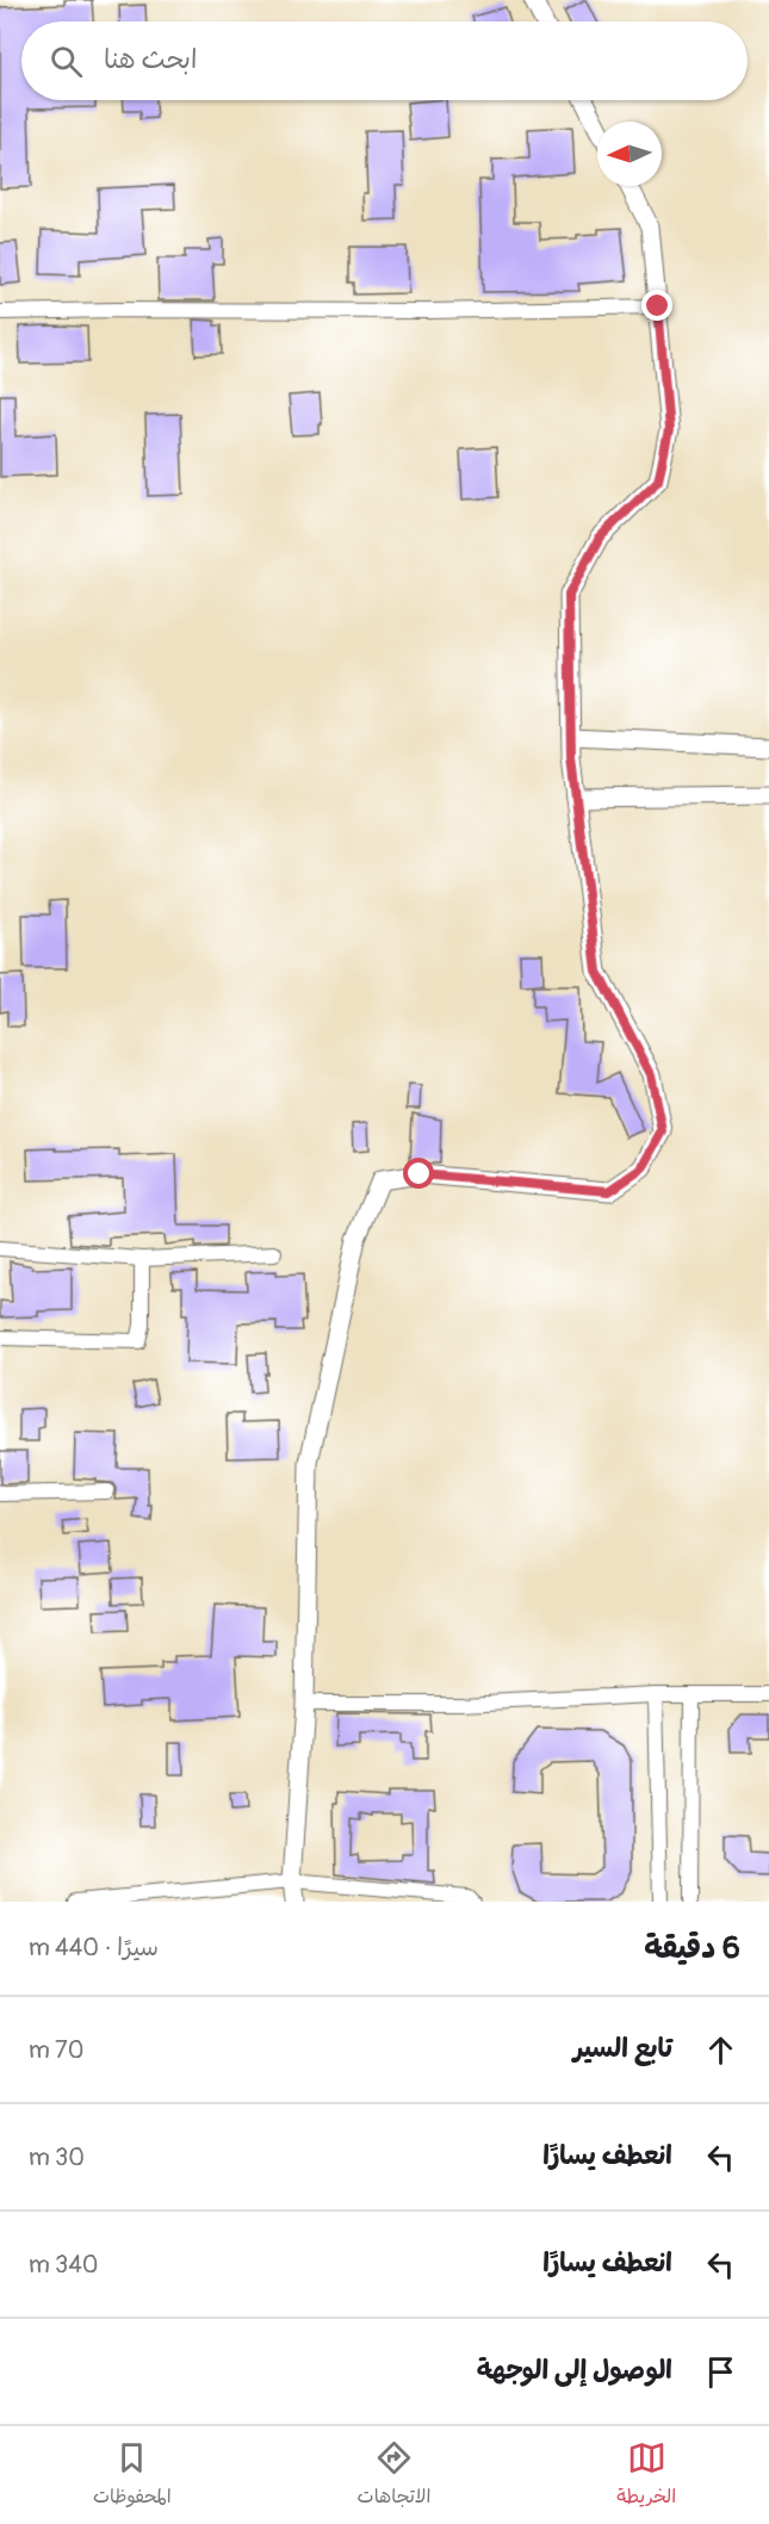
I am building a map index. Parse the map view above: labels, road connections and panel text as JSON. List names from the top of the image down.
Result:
{
  "north": "left",
  "page": {
    "search": "ابحث هنا",
    "heading": ["6 دقيقة", "سيرًا · 440 m"],
    "list": [
      ["تابع السير", "70 m"],
      ["انعطف يسارًا", "30 m"],
      ["انعطف يسارًا", "340 m"],
      "الوصول إلى الوجهة"
    ],
    "nav": ["الخريطة", "الاتجاهات", "المحفوظات"]
  }
}
